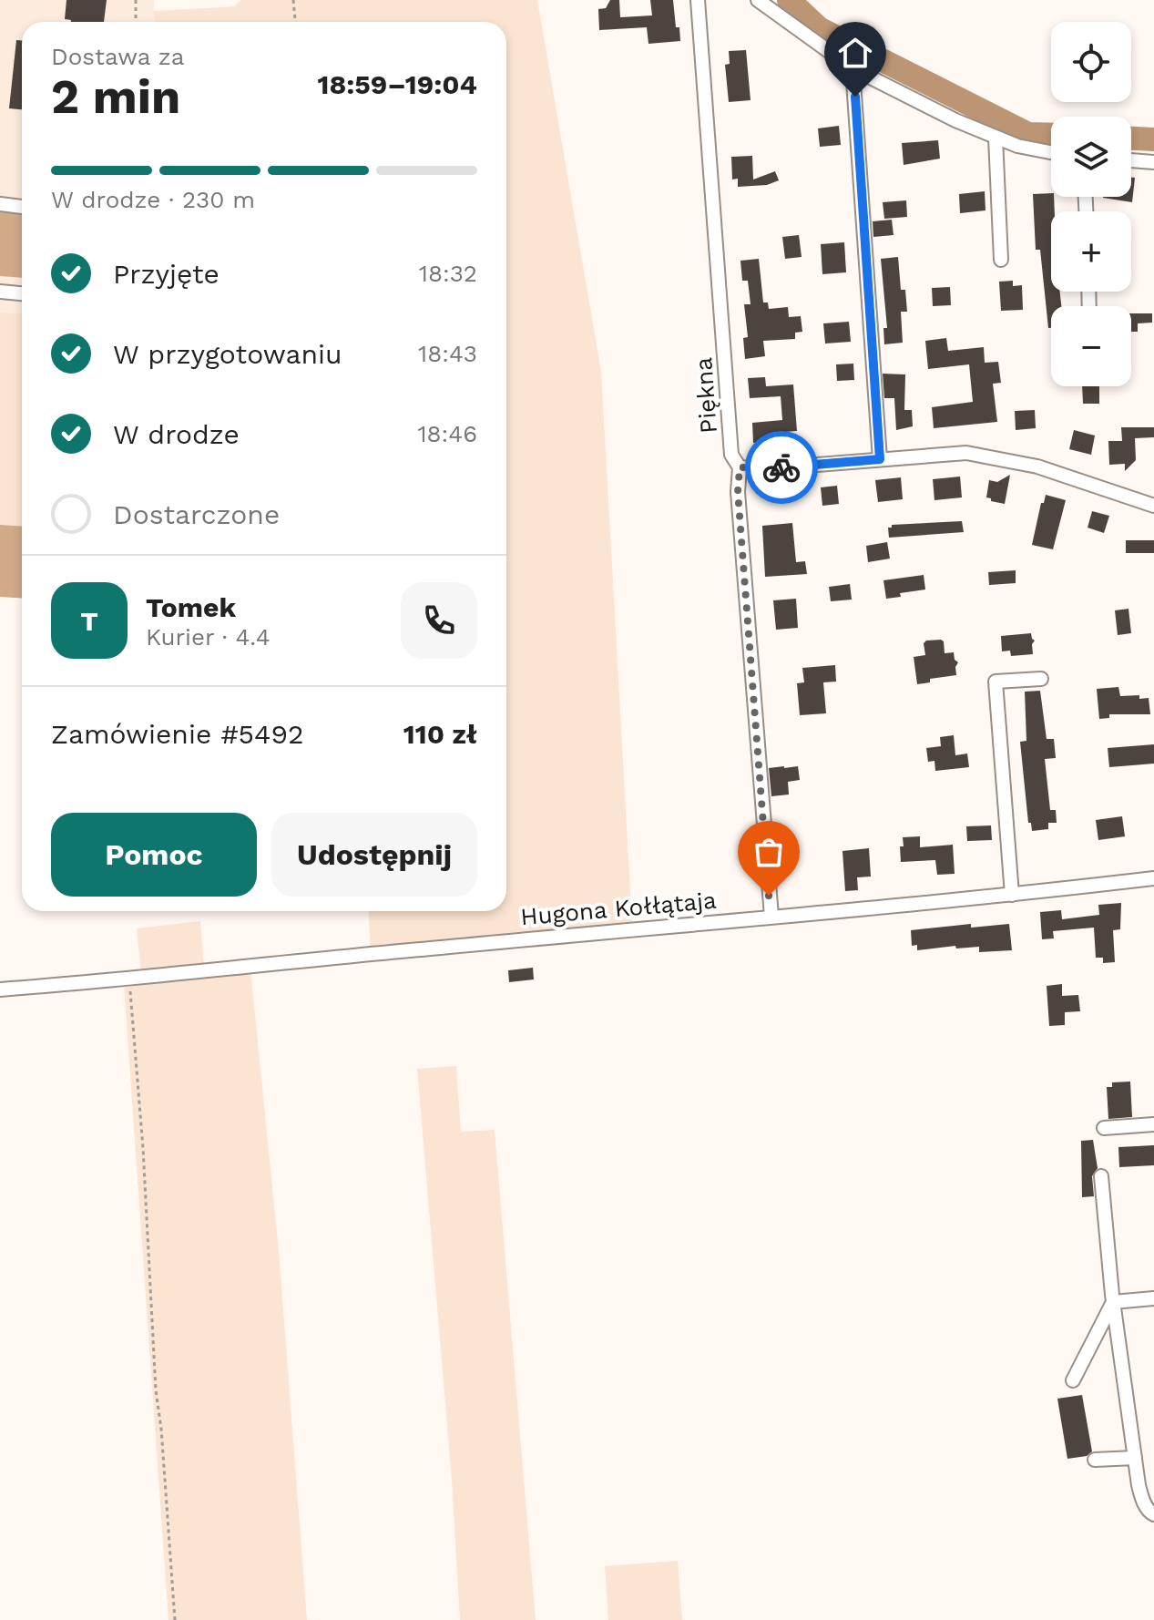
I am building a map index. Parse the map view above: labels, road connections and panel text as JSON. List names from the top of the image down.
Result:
{
  "streets": {
    "street": ["Piękna", "Hugona Kołłątaja"]
  },
  "crossings": [
    ["Piękna", "Hugona Kołłątaja"]
  ],
  "page": {
    "map_buttons": ["+", "−"],
    "heading": ["2 min", "Dostawa za", "18:59–19:04"],
    "panel": [
      "Tomek",
      "Kurier · 4.4",
      "Zamówienie #5492",
      "110 zł"
    ],
    "bar": "W drodze · 230 m",
    "list": [
      ["Przyjęte", "18:32"],
      ["W przygotowaniu", "18:43"],
      ["W drodze", "18:46"],
      "Dostarczone"
    ],
    "round": "T",
    "buttons": ["Pomoc", "Udostępnij"]
  }
}
